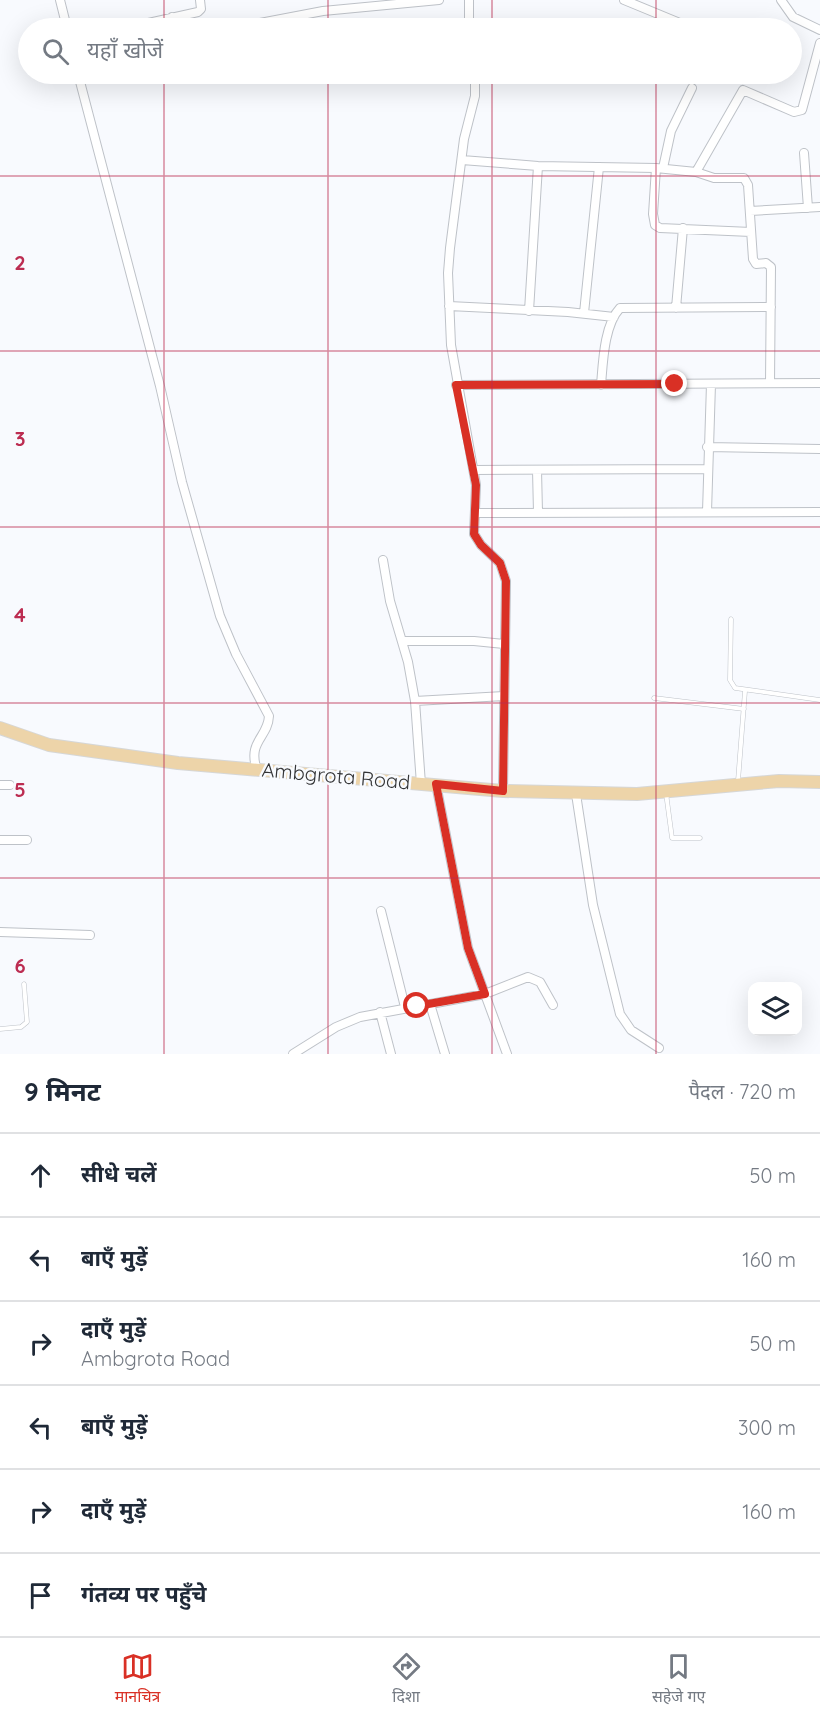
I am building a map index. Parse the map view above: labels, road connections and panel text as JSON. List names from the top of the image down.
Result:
{
  "streets": {
    "main road": ["Ambgrota Road"]
  },
  "page": {
    "search": "यहाँ खोजें",
    "heading": ["9 मिनट", "पैदल · 720 m"],
    "list": [
      ["सीधे चलें", "50 m"],
      ["बाएँ मुड़ें", "160 m"],
      ["दाएँ मुड़ें", "Ambgrota Road", "50 m"],
      ["बाएँ मुड़ें", "300 m"],
      ["दाएँ मुड़ें", "160 m"],
      "गंतव्य पर पहुँचे"
    ],
    "nav": ["मानचित्र", "दिशा", "सहेजे गए"]
  },
  "grid": {
    "rows": [
      "2",
      "3",
      "4",
      "5",
      "6"
    ]
  }
}
